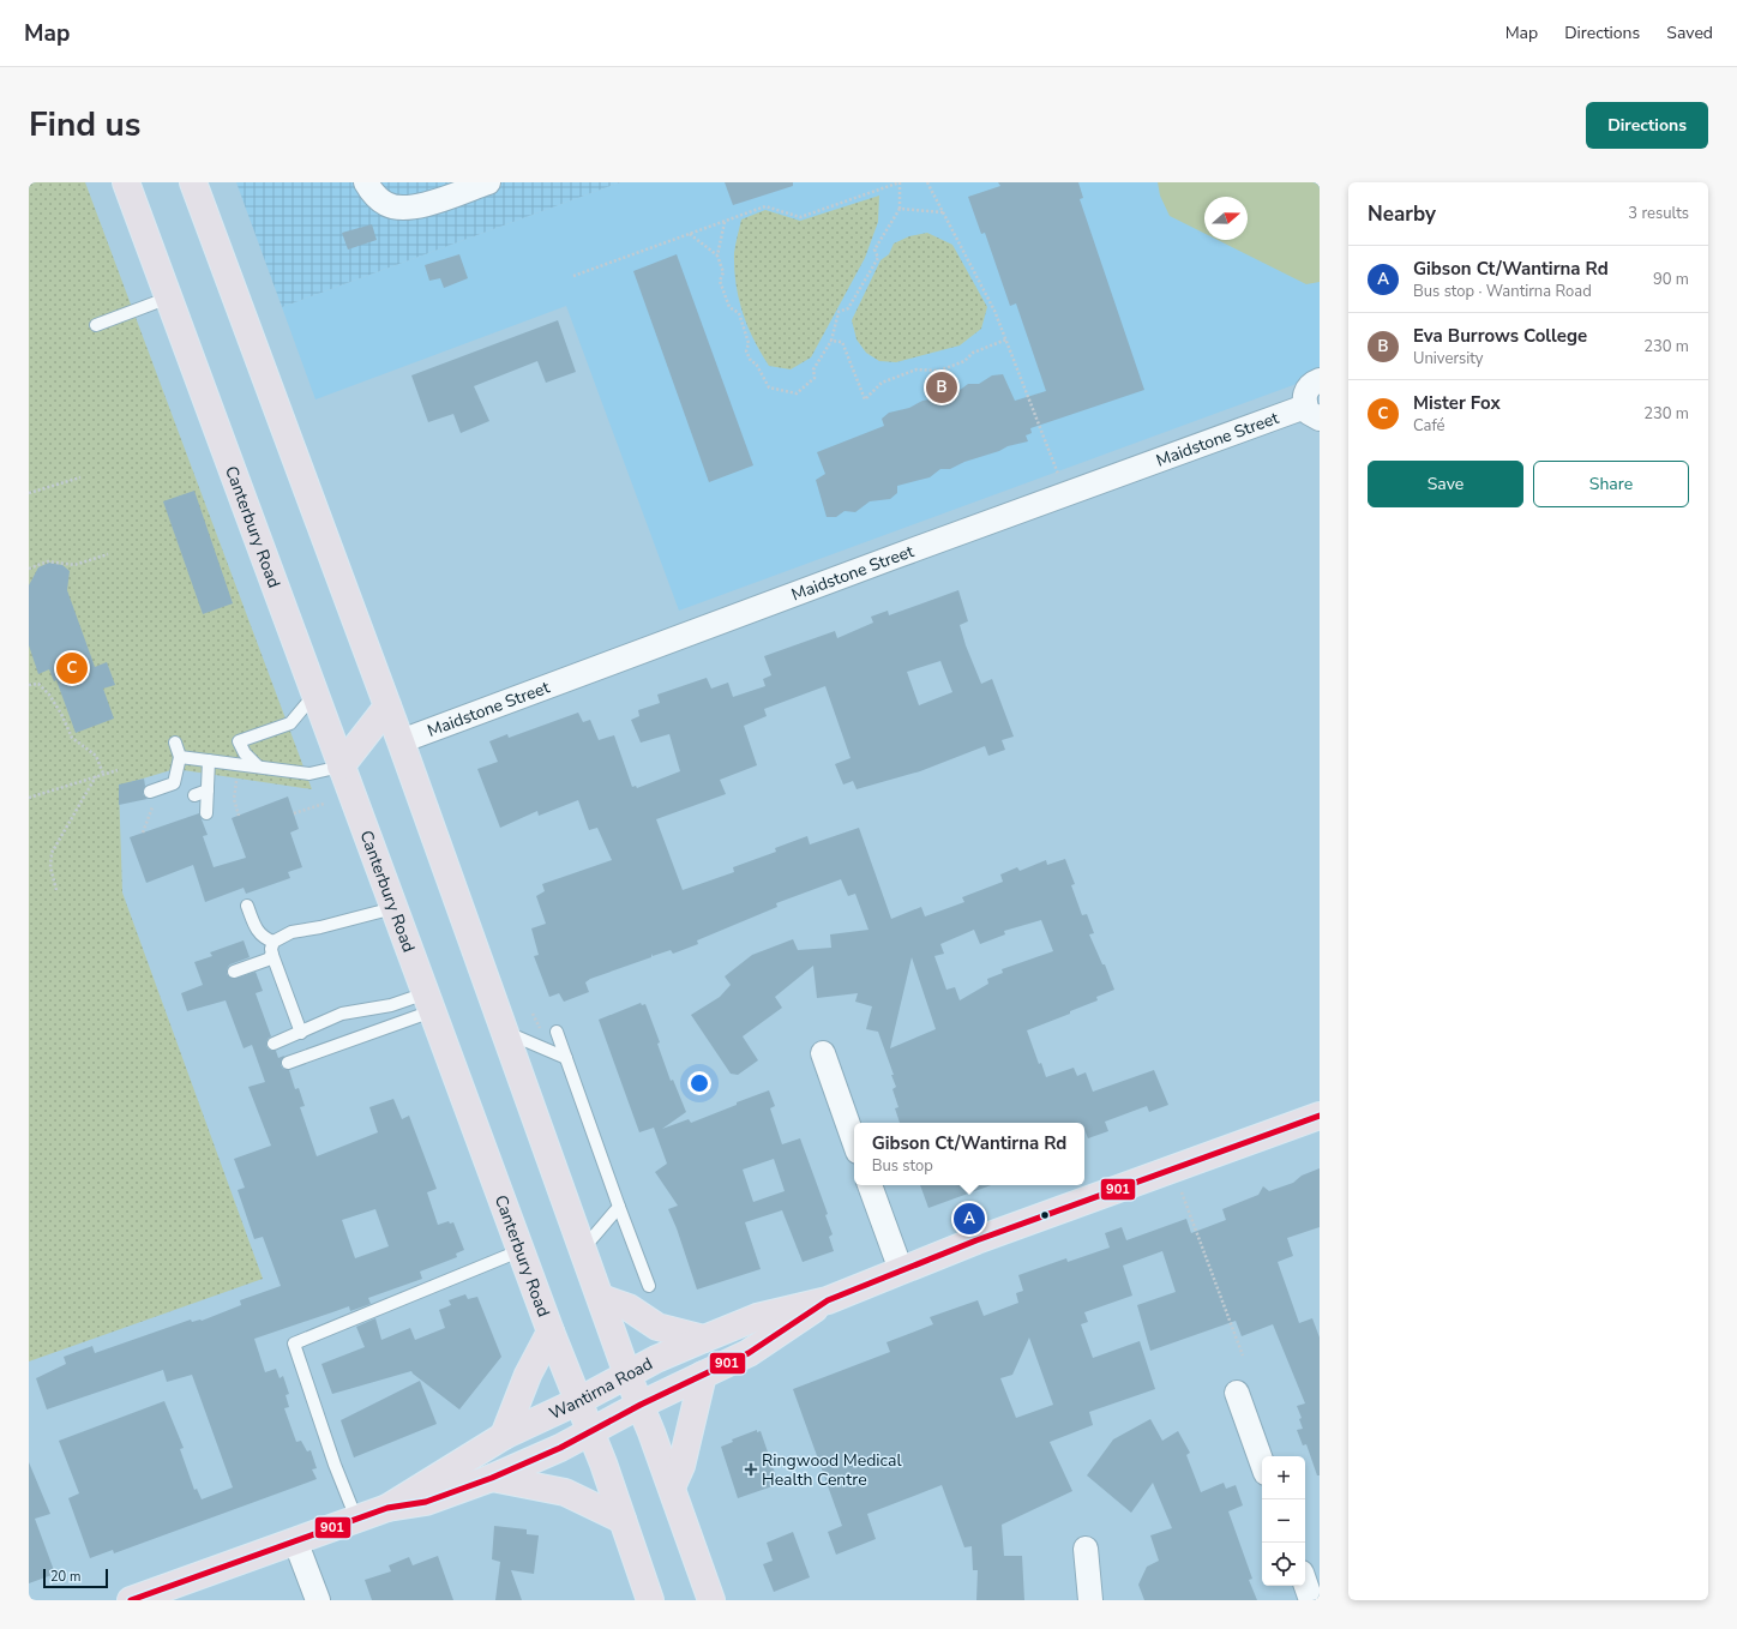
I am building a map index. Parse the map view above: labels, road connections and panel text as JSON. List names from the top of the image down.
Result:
{
  "streets": {
    "main road": ["Canterbury Road", "Wantirna Road"],
    "street": ["Maidstone Street"]
  },
  "crossings": [
    ["Canterbury Road", "Wantirna Road"]
  ],
  "places": {
    "health": ["Ringwood Medical Health Centre"]
  },
  "lines": ["transit line 901"],
  "scale_bar": "20 m",
  "north": "right",
  "page": {
    "header": "Map",
    "nav": ["Map", "Directions", "Saved"],
    "title": "Find us",
    "buttons": [
      "Directions",
      ["Save", "Share"]
    ],
    "heading": ["Nearby", "3 results"],
    "list": [
      {
        "mark": "A",
        "name": "Gibson Ct/Wantirna Rd",
        "note": "Bus stop · Wantirna Road",
        "value": "90 m"
      },
      {
        "mark": "B",
        "name": "Eva Burrows College",
        "note": "University",
        "value": "230 m"
      },
      {
        "mark": "C",
        "name": "Mister Fox",
        "note": "Café",
        "value": "230 m"
      }
    ],
    "pins": ["B", "C", "A"],
    "popup": ["Gibson Ct/Wantirna Rd", "Bus stop"],
    "map_buttons": ["+", "−"],
    "scale": "20 m"
  }
}
